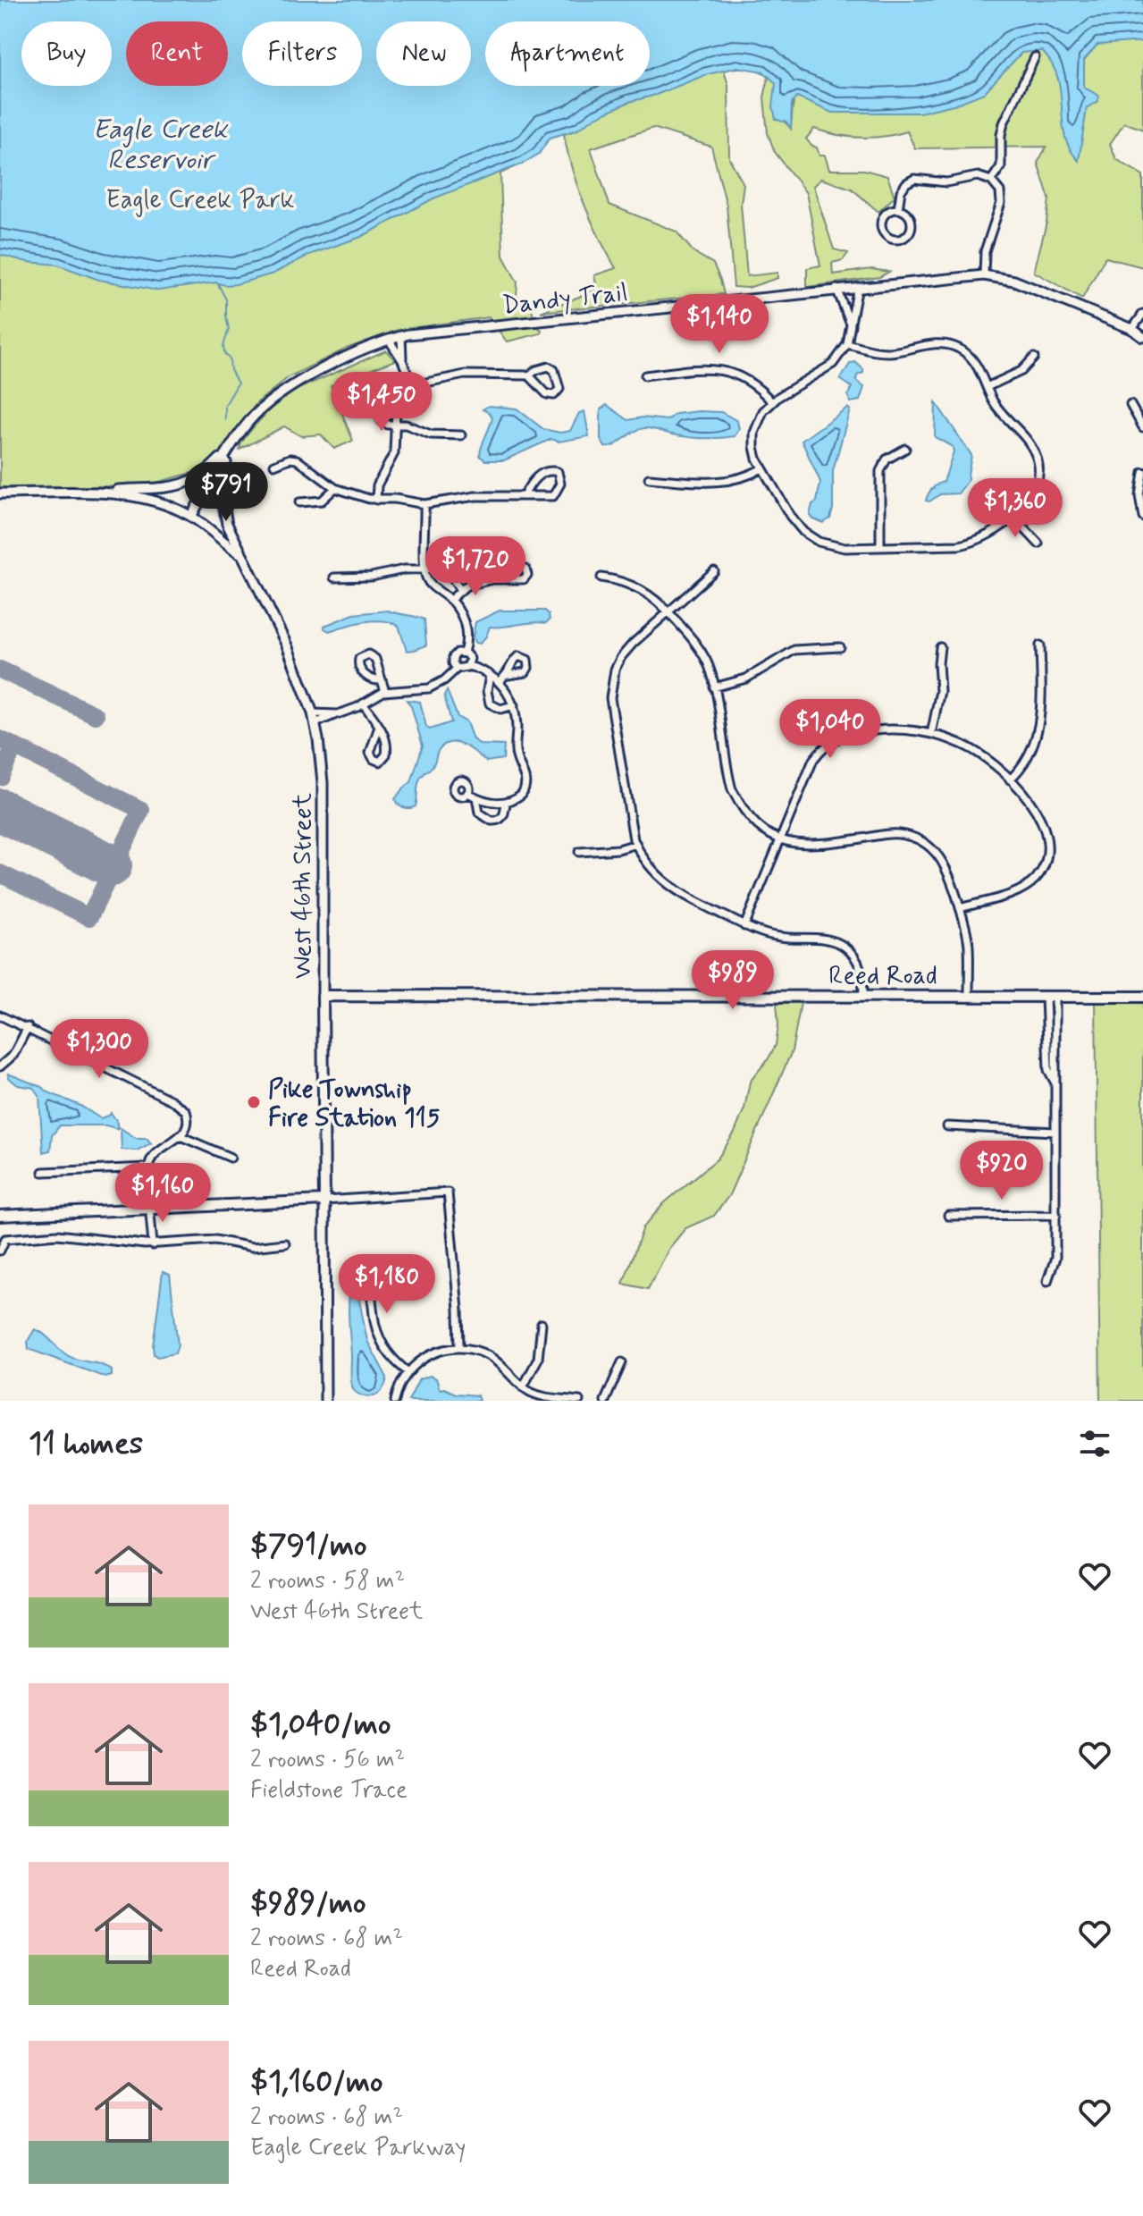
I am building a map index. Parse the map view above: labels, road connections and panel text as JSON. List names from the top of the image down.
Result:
{
  "streets": {
    "main road": ["West 46th Street", "Reed Road"],
    "street": ["Dandy Trail"]
  },
  "crossings": [
    ["West 46th Street", "Reed Road"]
  ],
  "water": ["Eagle Creek Reservoir"],
  "parks": ["Eagle Creek Park"],
  "places": ["Pike Township Fire Station 115"],
  "page": {
    "chip": [
      "Buy",
      "Rent",
      "Filters",
      "New",
      "Apartment"
    ],
    "price": [
      "$1,140",
      "$1,450",
      "$791",
      "$1,360",
      "$1,720",
      "$1,040",
      "$989",
      "$1,300",
      "$920",
      "$1,160",
      "$1,180"
    ],
    "heading": "11 homes",
    "list": [
      {
        "name": "$791/mo",
        "note": "2 rooms · 58 m² · West 46th Street"
      },
      {
        "name": "$1,040/mo",
        "note": "2 rooms · 56 m² · Fieldstone Trace"
      },
      {
        "name": "$989/mo",
        "note": "2 rooms · 68 m² · Reed Road"
      },
      {
        "name": "$1,160/mo",
        "note": "2 rooms · 68 m² · Eagle Creek Parkway"
      }
    ]
  }
}
